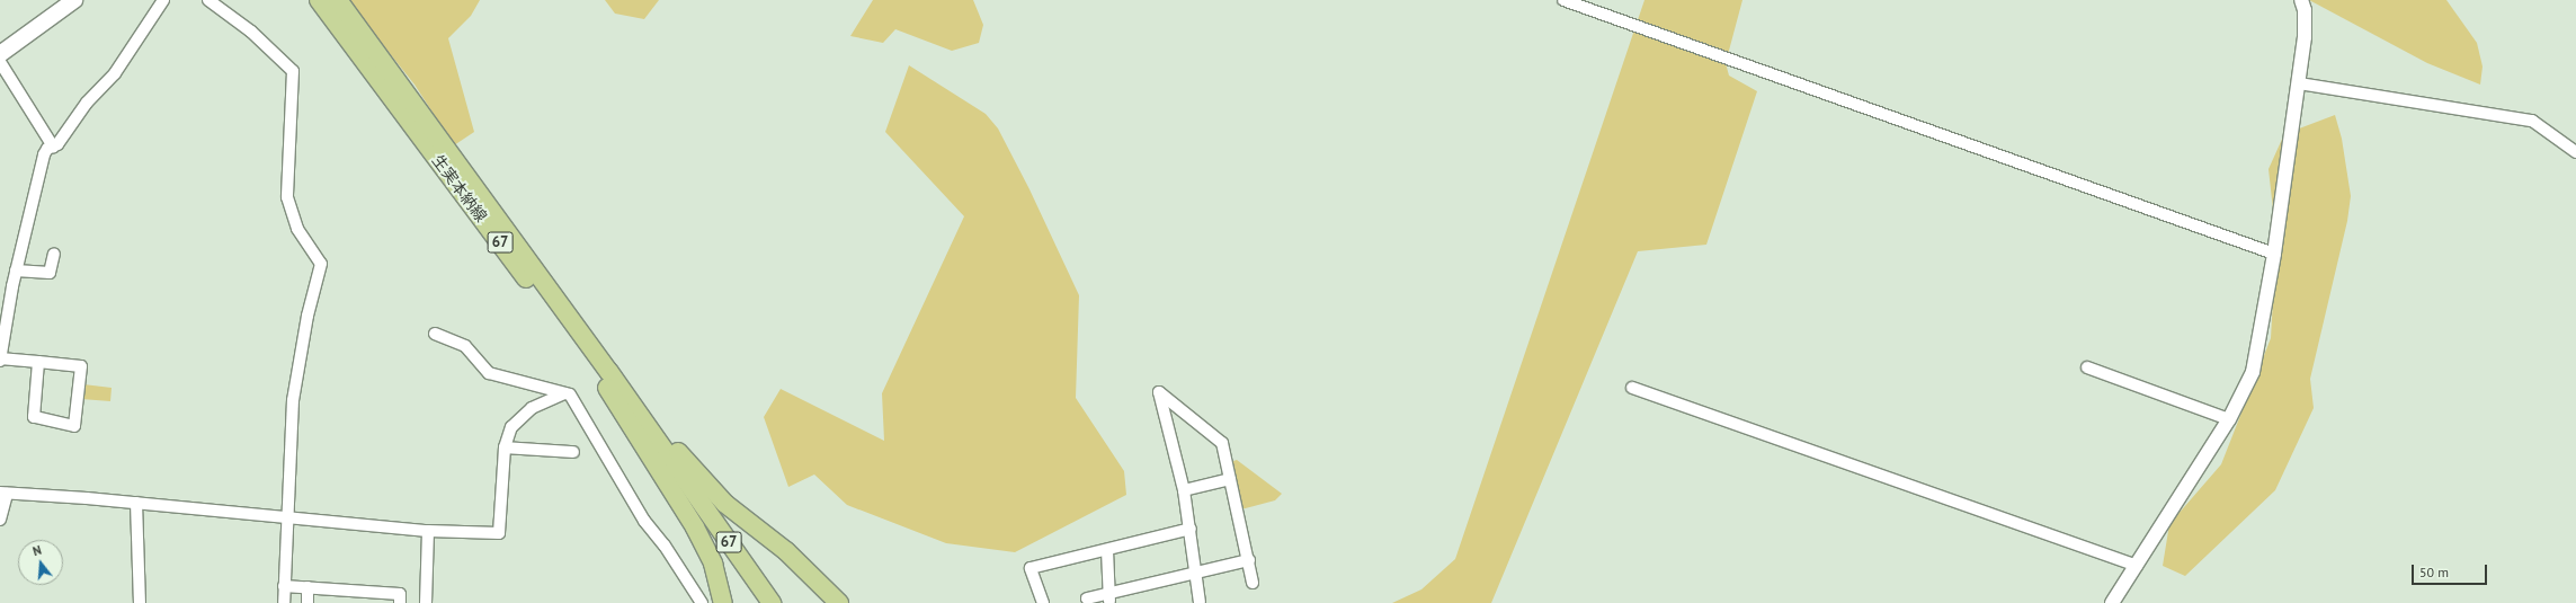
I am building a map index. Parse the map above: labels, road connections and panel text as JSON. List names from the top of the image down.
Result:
{
  "streets": {
    "main road": ["生実本納線", "67"]
  },
  "crossings": [
    ["生実本納線", "67"]
  ],
  "scale_bar": "50 m",
  "north": "top"
}
